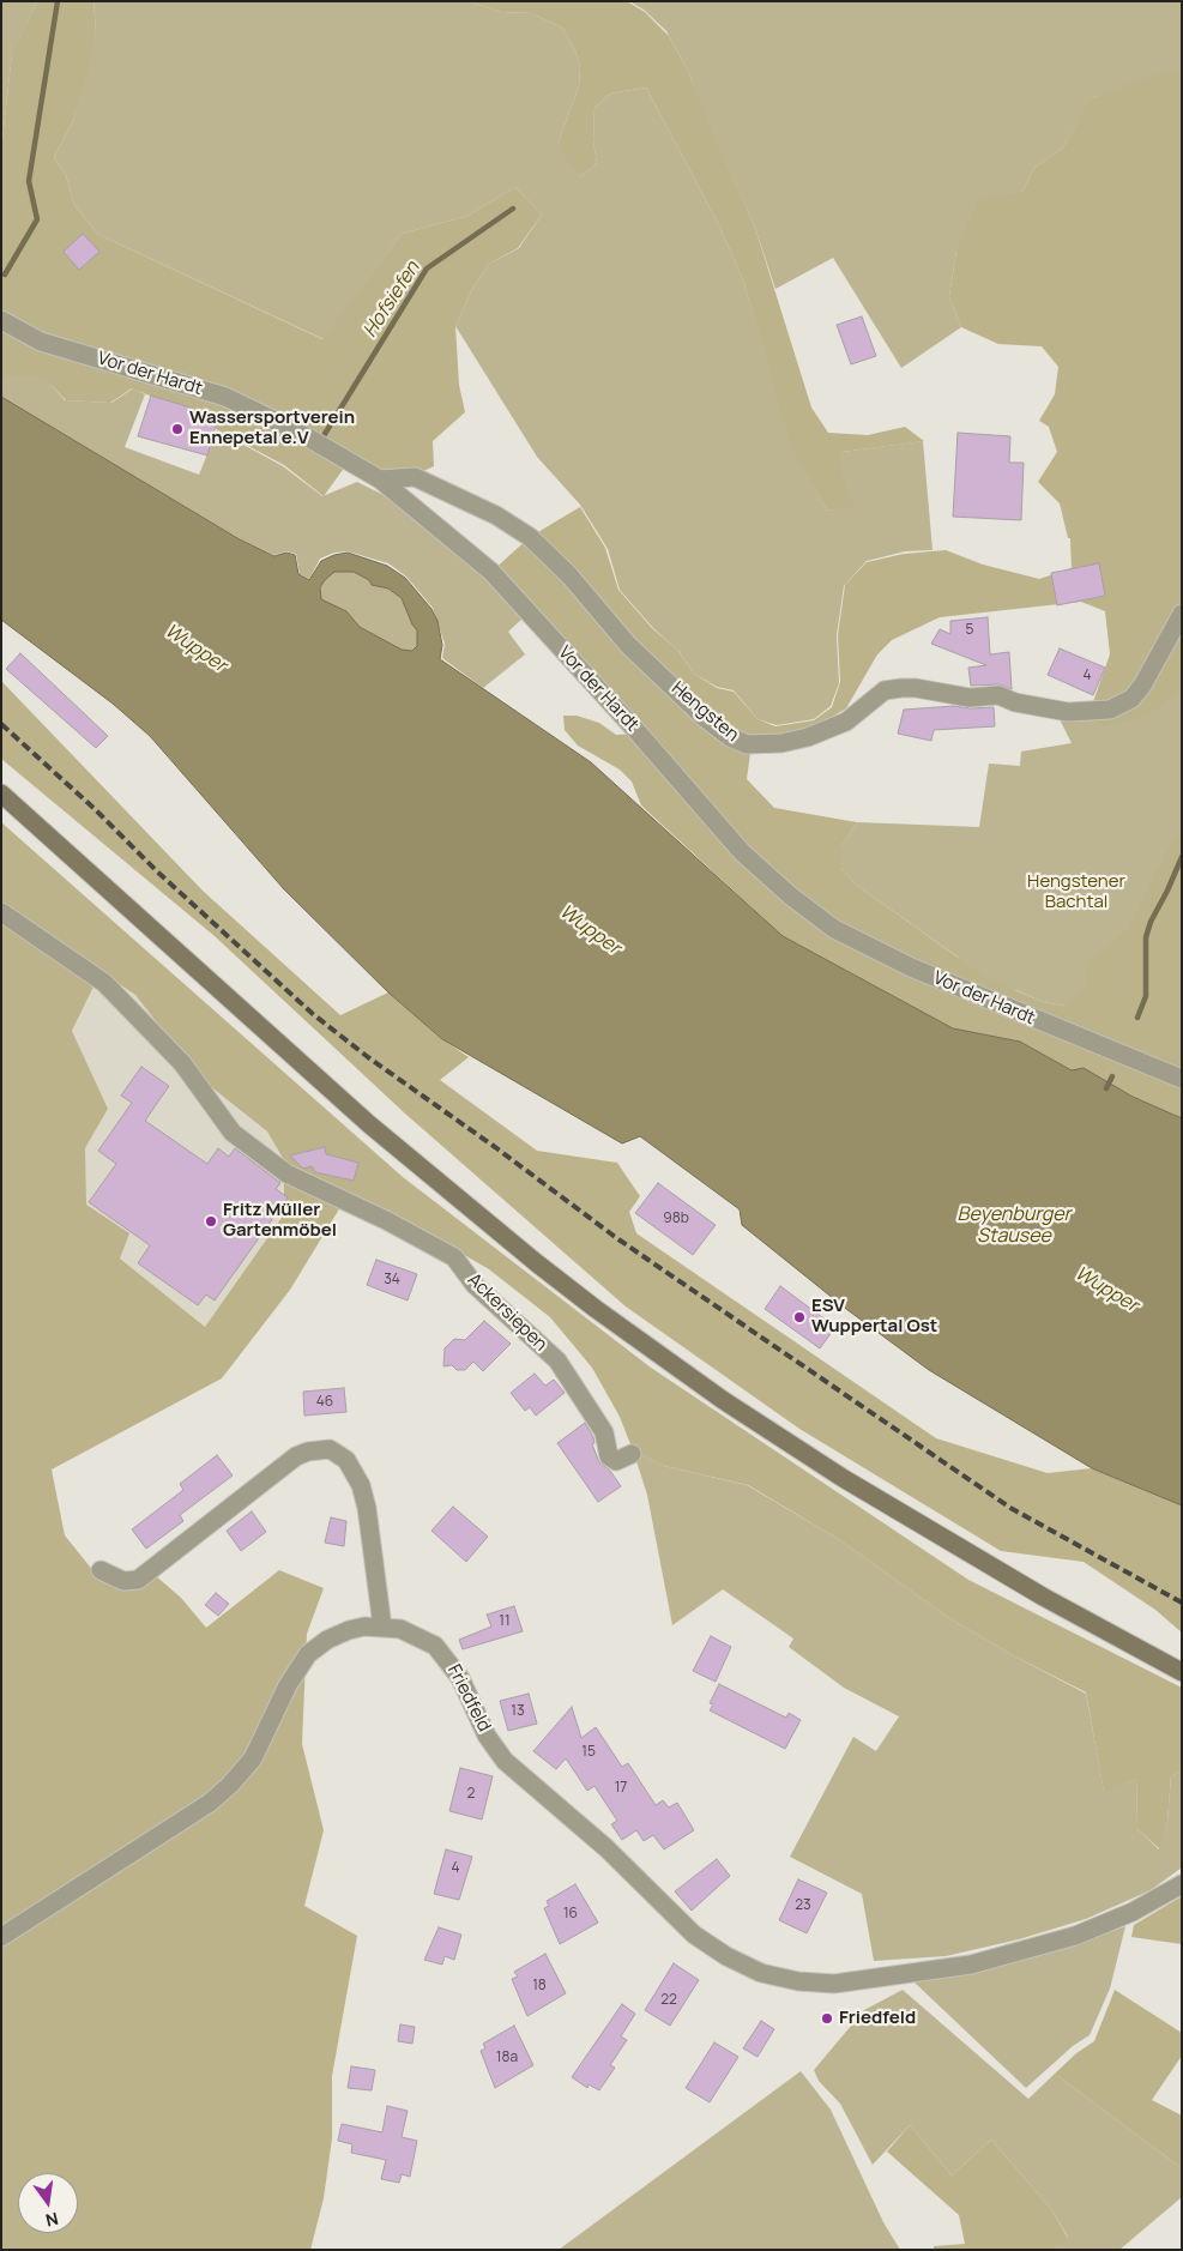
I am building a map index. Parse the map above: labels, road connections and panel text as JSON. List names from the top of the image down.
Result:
{
  "streets": {
    "street": [
      "Vor der Hardt",
      "Hengsten",
      "Ackersiepen",
      "Friedfeld"
    ]
  },
  "crossings": [
    ["Vor der Hardt", "Hengsten"]
  ],
  "water": ["Hofsiefen", "Wupper", "Beyenburger Stausee"],
  "parks": ["Hengstener Bachtal"],
  "places": [
    "Wassersportverein Ennepetal e.V",
    "Fritz Müller Gartenmöbel",
    "ESV Wuppertal Ost",
    "Friedfeld"
  ],
  "house_numbers": [
    "5",
    "4",
    "98b",
    "34",
    "46",
    "11",
    "13",
    "15",
    "17",
    "2",
    "4",
    "23",
    "16",
    "18",
    "22",
    "18a"
  ],
  "north": "bottom"
}
